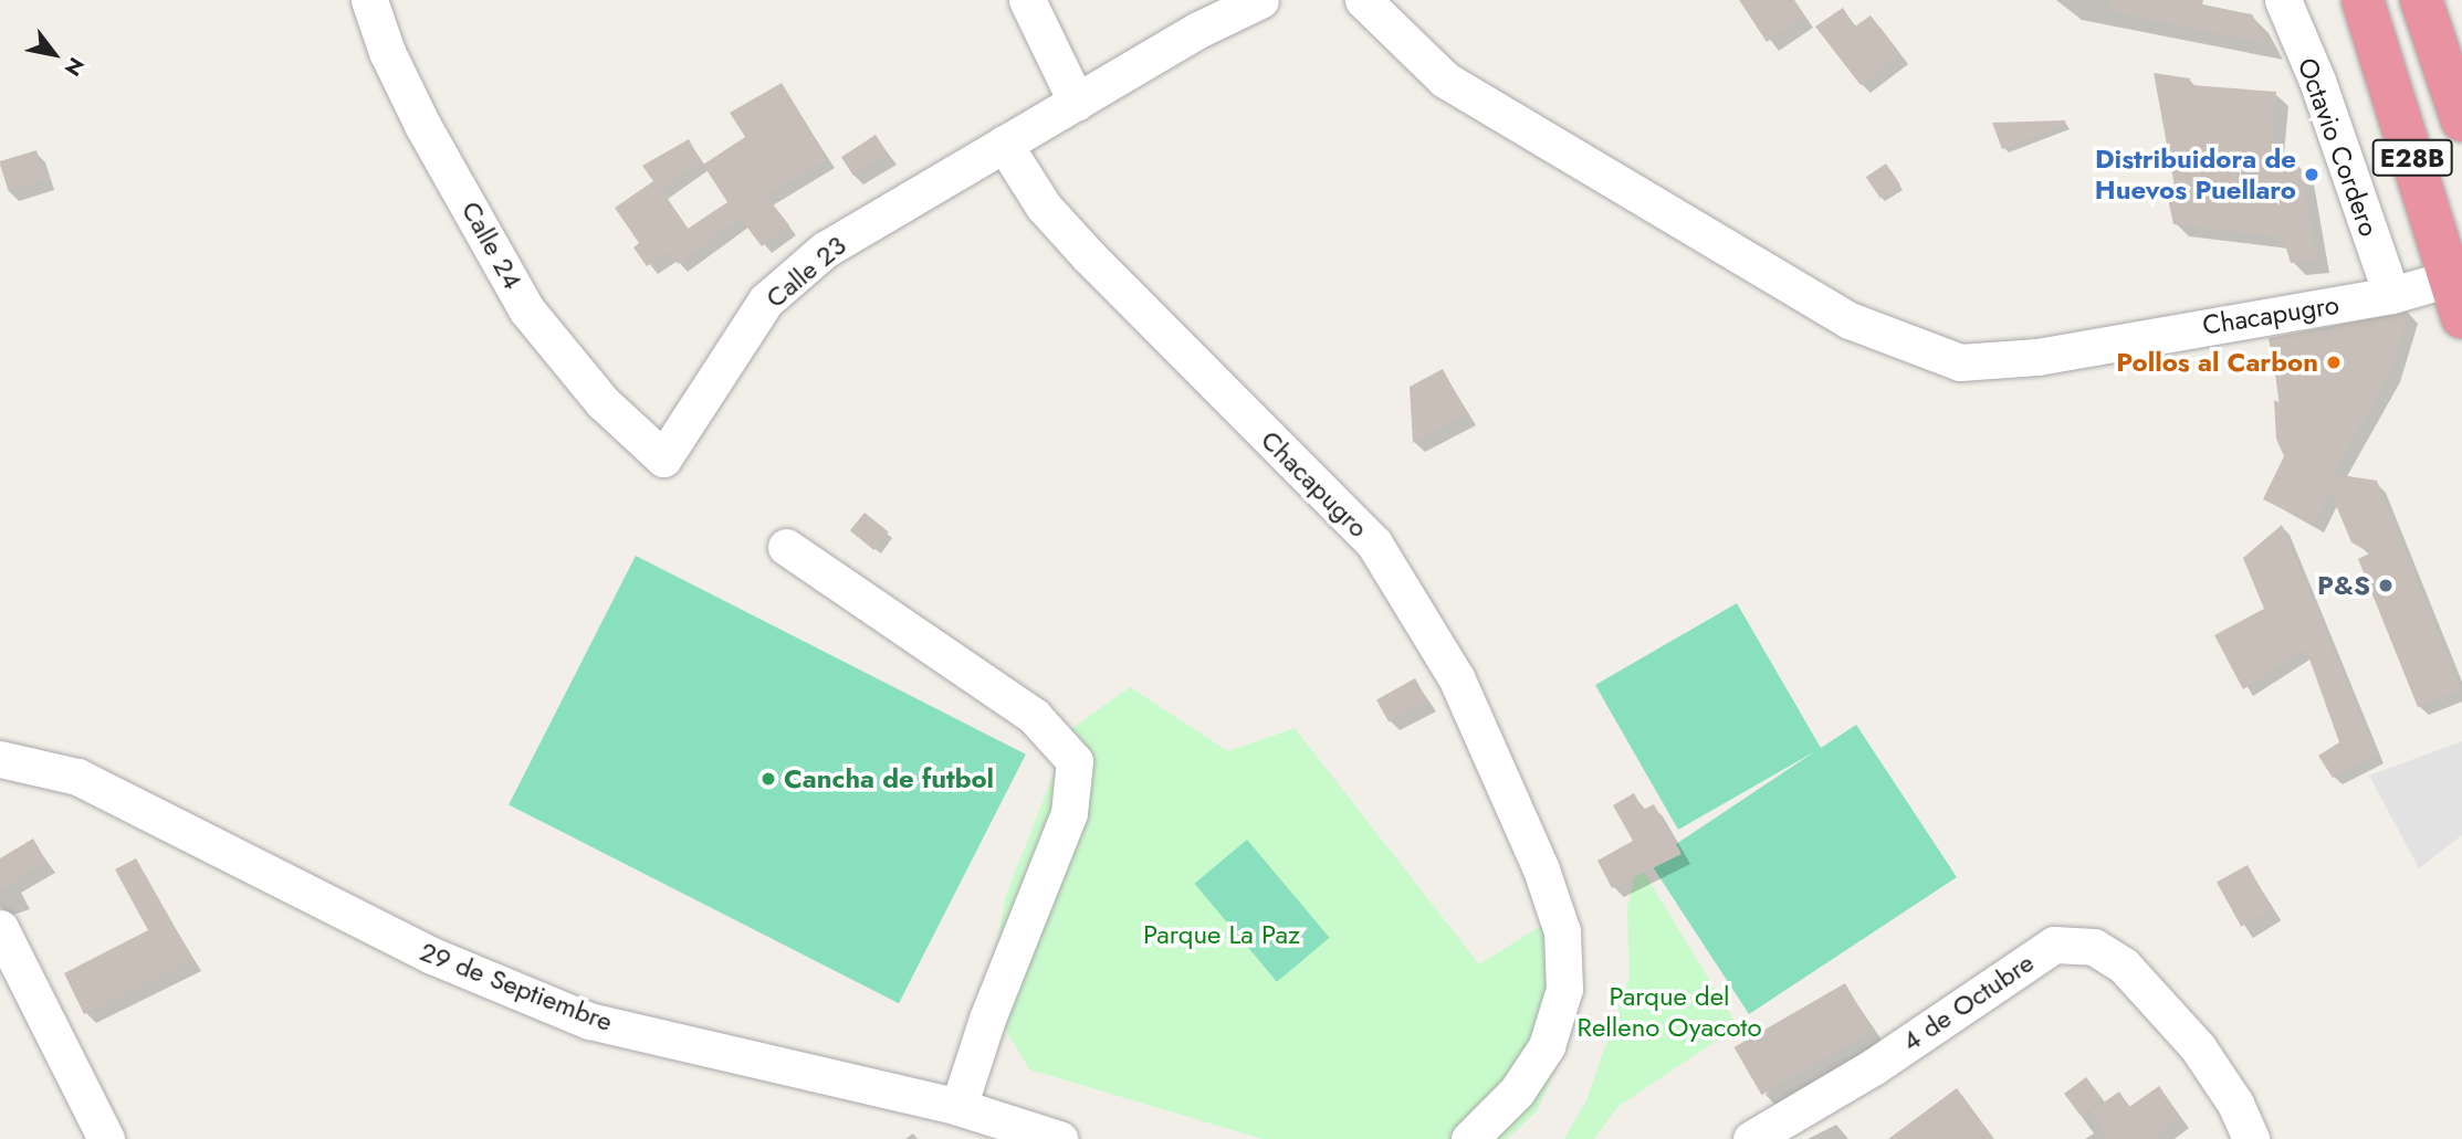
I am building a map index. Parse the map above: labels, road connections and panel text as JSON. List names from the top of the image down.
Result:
{
  "streets": {
    "highway": ["E28B"],
    "street": [
      "Octavio Cordero",
      "Calle 24",
      "Calle 23",
      "Chacapugro",
      "29 de Septiembre",
      "4 de Octubre"
    ]
  },
  "crossings": [
    ["Octavio Cordero", "Chacapugro"],
    ["E28B", "Chacapugro"],
    ["Calle 24", "Calle 23"],
    ["Calle 23", "Chacapugro"]
  ],
  "parks": ["Parque La Paz", "Parque del Relleno Oyacoto"],
  "places": [
    "Distribuidora de Huevos Puellaro",
    "Pollos al Carbon",
    "P&S",
    "Cancha de futbol"
  ],
  "north": "bottom right"
}
